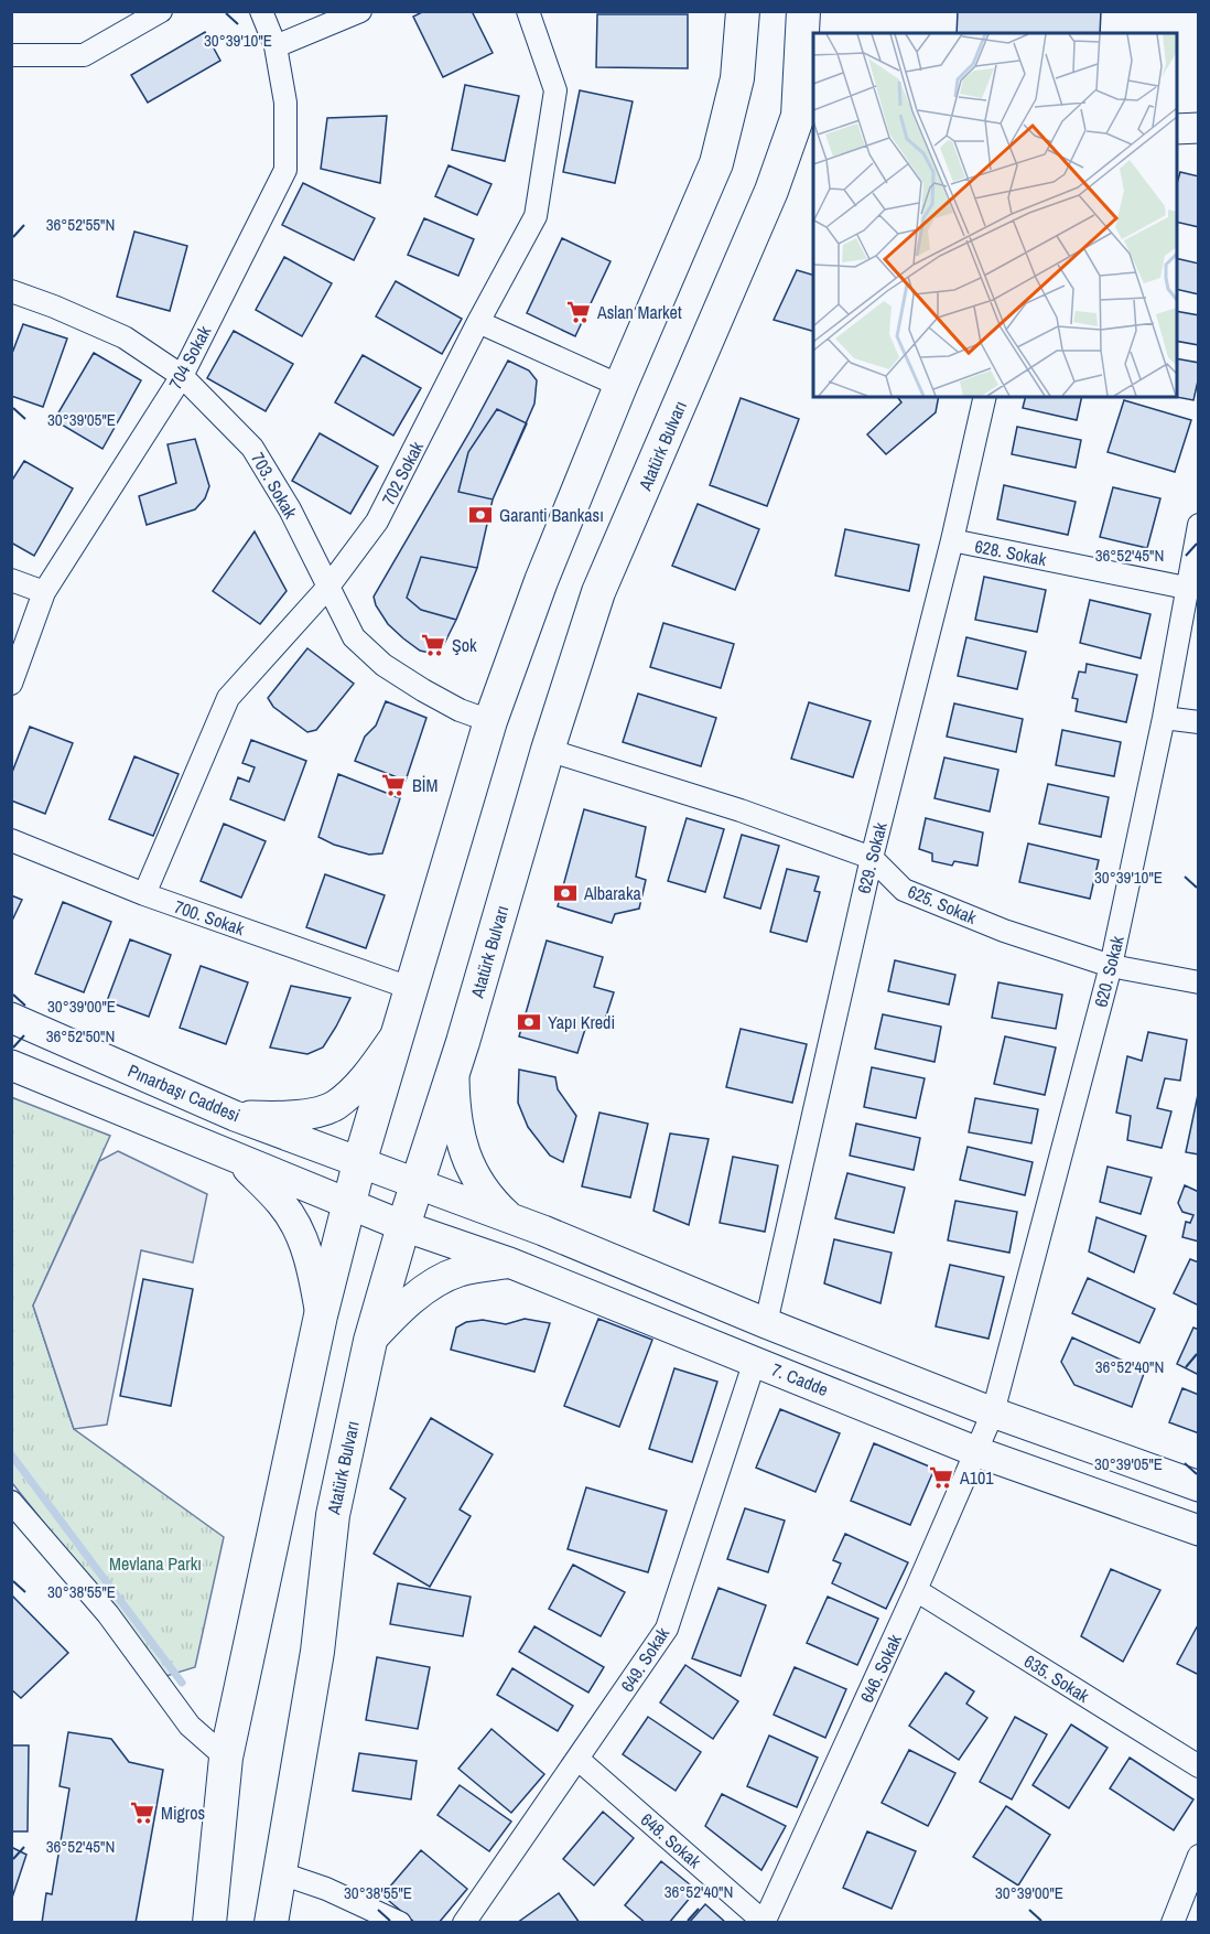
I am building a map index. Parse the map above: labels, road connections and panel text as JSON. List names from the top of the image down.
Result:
{
  "streets": {
    "main road": ["Atatürk Bulvarı", "Pınarbaşı Caddesi", "7. Cadde"],
    "street": [
      "704 Sokak",
      "702 Sokak",
      "703. Sokak",
      "628. Sokak",
      "629. Sokak",
      "625. Sokak",
      "700. Sokak",
      "620. Sokak",
      "649. Sokak",
      "646. Sokak",
      "635. Sokak",
      "648. Sokak"
    ]
  },
  "crossings": [
    ["704 Sokak", "703. Sokak"],
    ["Atatürk Bulvarı", "625. Sokak"],
    ["Atatürk Bulvarı", "Pınarbaşı Caddesi"],
    ["Atatürk Bulvarı", "7. Cadde"],
    ["702 Sokak", "703. Sokak"],
    ["702 Sokak", "700. Sokak"],
    ["628. Sokak", "629. Sokak"],
    ["628. Sokak", "620. Sokak"],
    ["629. Sokak", "625. Sokak"],
    ["625. Sokak", "620. Sokak"],
    ["620. Sokak", "646. Sokak"],
    ["7. Cadde", "649. Sokak"],
    ["7. Cadde", "646. Sokak"],
    ["649. Sokak", "648. Sokak"],
    ["646. Sokak", "635. Sokak"],
    ["646. Sokak", "648. Sokak"]
  ],
  "parks": ["Mevlana Parkı"],
  "places": {
    "supermarket": [
      "Aslan Market",
      "Şok",
      "BİM",
      "A101",
      "Migros"
    ],
    "bank": ["Garanti Bankası", "Albaraka", "Yapı Kredi"]
  },
  "coordinates": [
    "30°39'10\"E",
    "36°52'55\"N",
    "30°39'05\"E",
    "36°52'45\"N",
    "30°39'00\"E",
    "36°52'50\"N",
    "36°52'40\"N",
    "30°38'55\"E"
  ]
}
